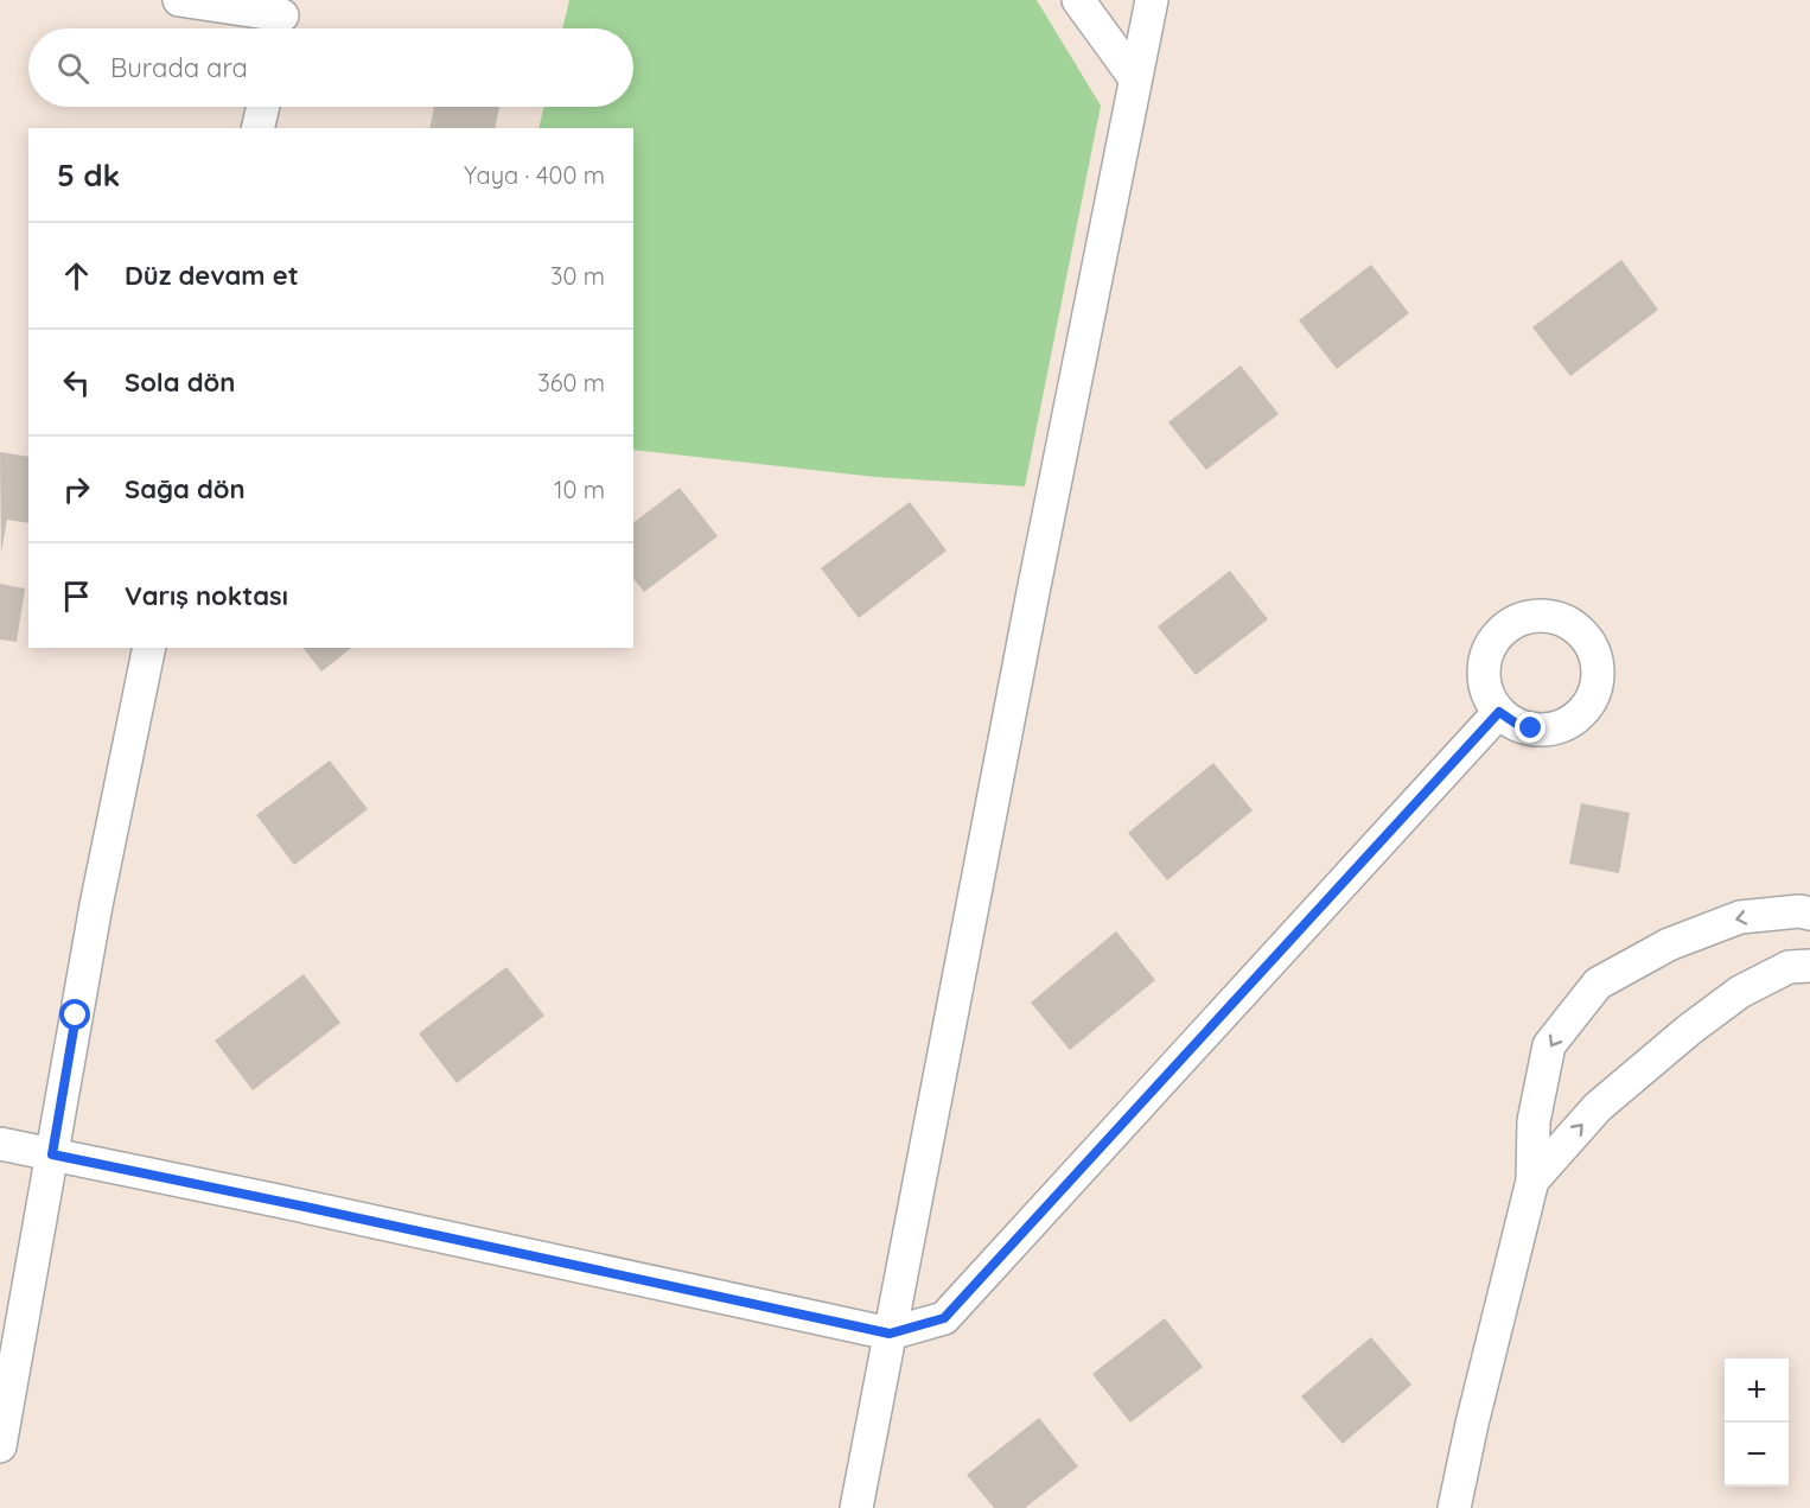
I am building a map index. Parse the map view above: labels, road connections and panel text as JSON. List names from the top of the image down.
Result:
{
  "page": {
    "search": "Burada ara",
    "heading": ["5 dk", "Yaya · 400 m"],
    "list": [
      ["Düz devam et", "30 m"],
      ["Sola dön", "360 m"],
      ["Sağa dön", "10 m"],
      "Varış noktası"
    ],
    "map_buttons": ["+", "−"]
  }
}
